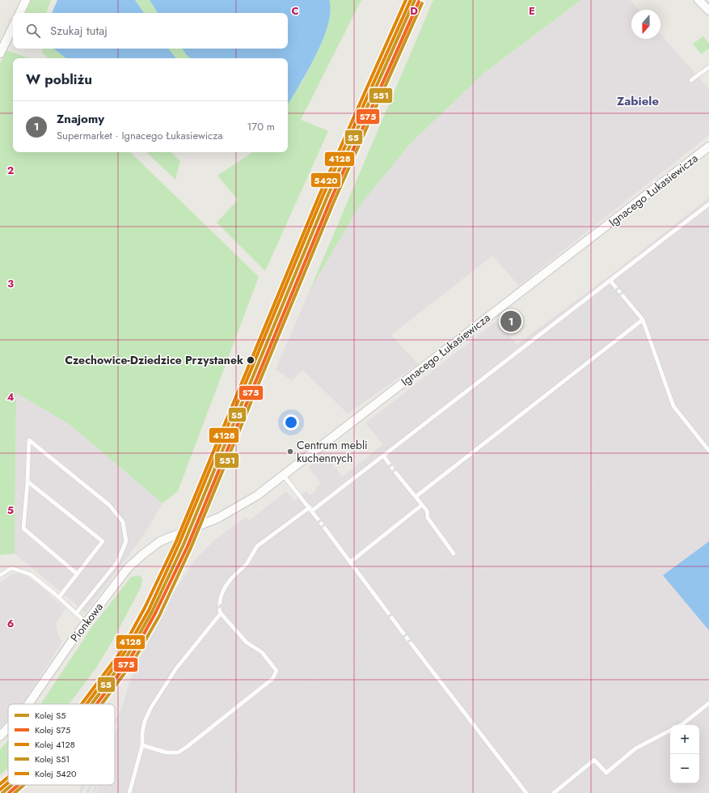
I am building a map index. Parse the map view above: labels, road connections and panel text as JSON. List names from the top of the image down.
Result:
{
  "streets": {
    "street": ["Ignacego Łukasiewicza", "Pionkowa"]
  },
  "crossings": [
    ["Ignacego Łukasiewicza", "Pionkowa"]
  ],
  "districts": ["Zabiele"],
  "places": ["Czechowice-Dziedzice Przystanek", "Centrum mebli kuchennych"],
  "lines": [
    "rail line S5",
    "rail line 4128",
    "rail line 5420",
    "rail line S75",
    "rail line S51"
  ],
  "legend": [
    "Kolej S5",
    "Kolej S75",
    "Kolej 4128",
    "Kolej S51",
    "Kolej 5420"
  ],
  "north": "bottom",
  "page": {
    "search": "Szukaj tutaj",
    "heading": "W pobliżu",
    "list": [
      {
        "mark": "1",
        "name": "Znajomy",
        "note": "Supermarket · Ignacego Łukasiewicza",
        "value": "170 m"
      }
    ],
    "pins": "1",
    "map_buttons": ["+", "−"]
  },
  "grid": {
    "columns": ["C", "D", "E"],
    "rows": [
      "2",
      "3",
      "4",
      "5",
      "6"
    ]
  }
}
